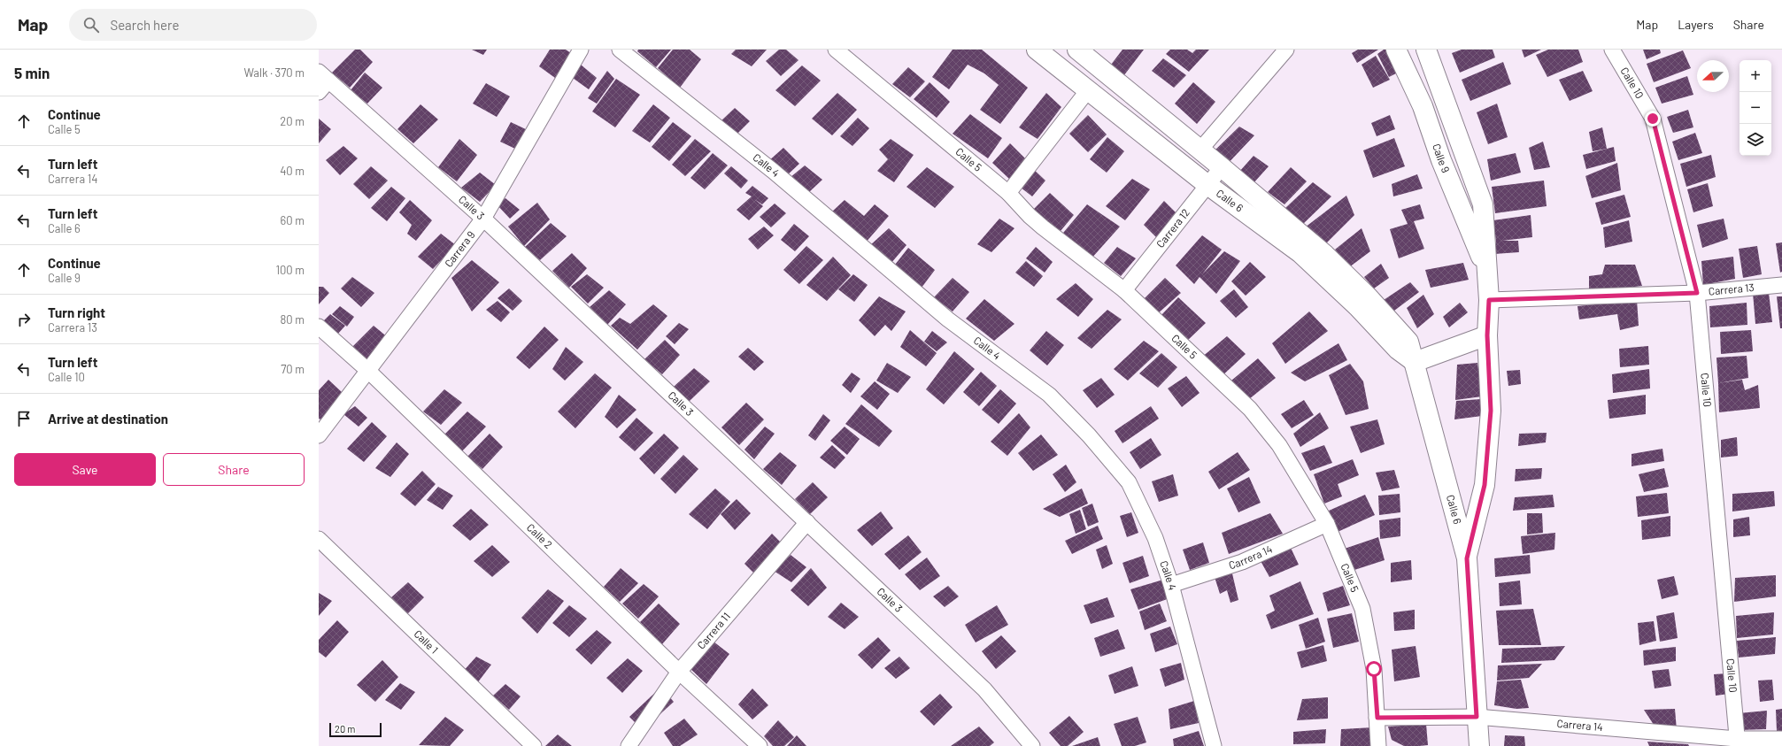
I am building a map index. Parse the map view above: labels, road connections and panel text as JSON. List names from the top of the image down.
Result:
{
  "streets": {
    "street": [
      "Calle 10",
      "Calle 9",
      "Calle 5",
      "Calle 4",
      "Calle 6",
      "Calle 3",
      "Carrera 12",
      "Carrera 9",
      "Carrera 13",
      "Calle 2",
      "Carrera 14",
      "Carrera 11",
      "Calle 1"
    ]
  },
  "crossings": [
    ["Calle 10", "Carrera 13"],
    ["Calle 10", "Carrera 14"],
    ["Calle 9", "Calle 6"],
    ["Calle 9", "Carrera 13"],
    ["Calle 5", "Carrera 12"],
    ["Calle 5", "Carrera 14"],
    ["Calle 4", "Carrera 14"],
    ["Calle 6", "Carrera 12"],
    ["Calle 6", "Carrera 14"],
    ["Calle 3", "Carrera 9"],
    ["Calle 3", "Carrera 11"],
    ["Carrera 9", "Calle 2"],
    ["Calle 2", "Carrera 11"]
  ],
  "scale_bar": "20 m",
  "north": "left",
  "page": {
    "header": "Map",
    "search": "Search here",
    "nav": ["Map", "Layers", "Share"],
    "heading": ["5 min", "Walk · 370 m"],
    "map_buttons": ["+", "−"],
    "list": [
      ["Continue", "Calle 5", "20 m"],
      ["Turn left", "Carrera 14", "40 m"],
      ["Turn left", "Calle 6", "60 m"],
      ["Continue", "Calle 9", "100 m"],
      ["Turn right", "Carrera 13", "80 m"],
      ["Turn left", "Calle 10", "70 m"],
      "Arrive at destination"
    ],
    "buttons": ["Save", "Share"],
    "scale": "20 m"
  }
}
